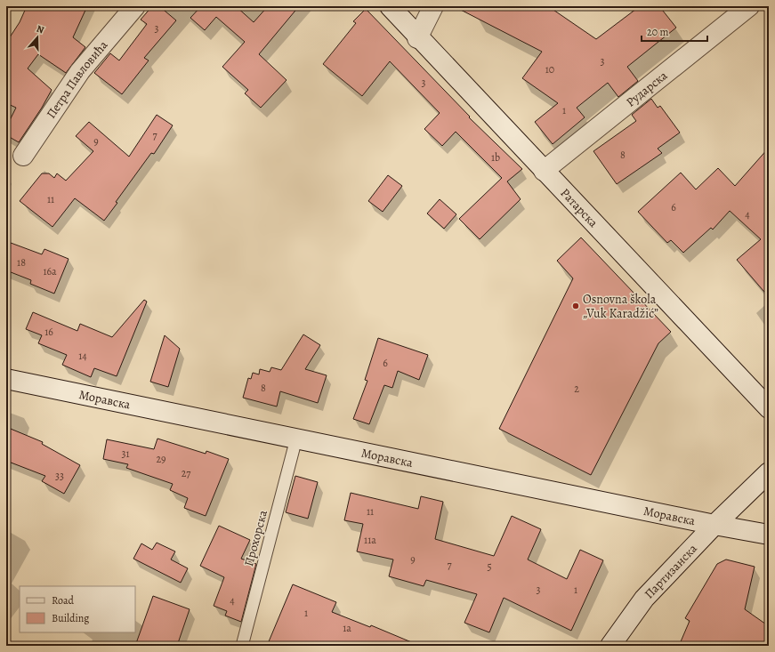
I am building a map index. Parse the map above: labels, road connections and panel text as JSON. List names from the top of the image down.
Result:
{
  "streets": {
    "street": [
      "Петра Павловића",
      "Рударска",
      "Ратарска",
      "Моравска",
      "Партизанска"
    ],
    "lane": ["Прохорска"]
  },
  "crossings": [
    ["Рударска", "Ратарска"],
    ["Моравска", "Прохорска"],
    ["Моравска", "Партизанска"]
  ],
  "places": ["Osnovna škola „Vuk Karadžić”"],
  "house_numbers": [
    "3",
    "3",
    "10",
    "3",
    "1",
    "7",
    "9",
    "8",
    "1b",
    "11",
    "6",
    "4",
    "18",
    "16a",
    "16",
    "14",
    "6",
    "8",
    "2",
    "31",
    "29",
    "27",
    "33",
    "11",
    "11a",
    "9",
    "7",
    "5",
    "3",
    "1",
    "4",
    "1",
    "1a"
  ],
  "legend": ["Road", "Building"],
  "scale_bar": "20 m",
  "north": "top"
}
